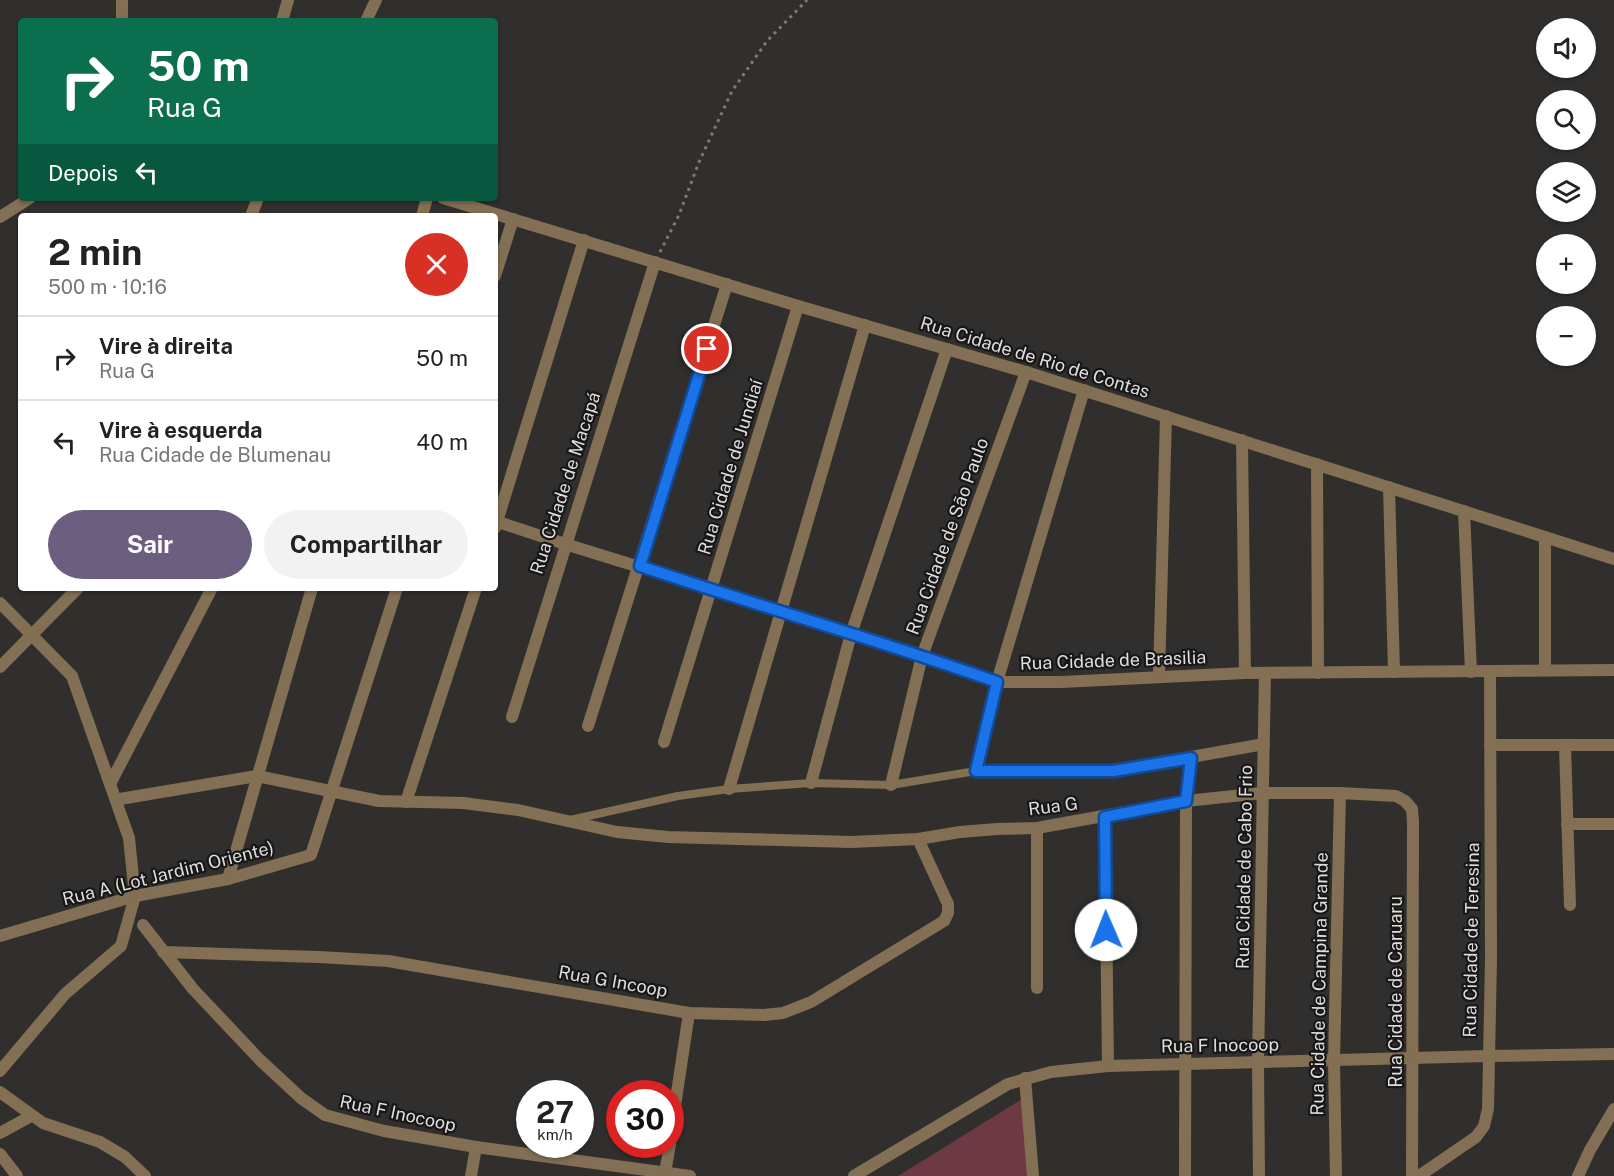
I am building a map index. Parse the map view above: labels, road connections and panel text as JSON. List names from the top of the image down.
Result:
{
  "streets": {
    "street": [
      "Rua Cidade de Rio de Contas",
      "Rua Cidade de Jundiaí",
      "Rua Cidade de Macapá",
      "Rua Cidade de São Paulo",
      "Rua Cidade de Brasilia",
      "Rua G",
      "Rua Cidade de Cabo Frio",
      "Rua A (Lot Jardim Oriente)",
      "Rua Cidade de Teresina",
      "Rua G Incoop",
      "Rua Cidade de Campina Grande",
      "Rua Cidade de Caruaru",
      "Rua F Inocoop"
    ]
  },
  "crossings": [
    ["Rua Cidade de Rio de Contas", "Rua Cidade de Jundiaí"],
    ["Rua Cidade de Rio de Contas", "Rua Cidade de Macapá"],
    ["Rua Cidade de Rio de Contas", "Rua Cidade de São Paulo"],
    ["Rua Cidade de Jundiaí", "Rua Cidade de Brasilia"],
    ["Rua Cidade de Macapá", "Rua Cidade de Brasilia"],
    ["Rua Cidade de São Paulo", "Rua Cidade de Brasilia"],
    ["Rua Cidade de Brasilia", "Rua Cidade de Cabo Frio"],
    ["Rua Cidade de Brasilia", "Rua Cidade de Teresina"],
    ["Rua G", "Rua Cidade de Cabo Frio"],
    ["Rua G", "Rua A (Lot Jardim Oriente)"],
    ["Rua G", "Rua G Incoop"],
    ["Rua G", "Rua Cidade de Campina Grande"],
    ["Rua G", "Rua Cidade de Caruaru"],
    ["Rua Cidade de Cabo Frio", "Rua F Inocoop"],
    ["Rua Cidade de Teresina", "Rua F Inocoop"],
    ["Rua G Incoop", "Rua F Inocoop"],
    ["Rua Cidade de Campina Grande", "Rua F Inocoop"],
    ["Rua Cidade de Caruaru", "Rua F Inocoop"]
  ],
  "page": {
    "map_buttons": ["+", "−"],
    "turn": ["50 m", "Rua G"],
    "then": "Depois",
    "heading": ["2 min", "500 m · 10:16"],
    "list": [
      {
        "name": "Vire à direita",
        "note": "Rua G",
        "value": "50 m"
      },
      {
        "name": "Vire à esquerda",
        "note": "Rua Cidade de Blumenau",
        "value": "40 m"
      }
    ],
    "buttons": ["Sair", "Compartilhar"],
    "speed": "27 km/h",
    "limit": "30"
  }
}
